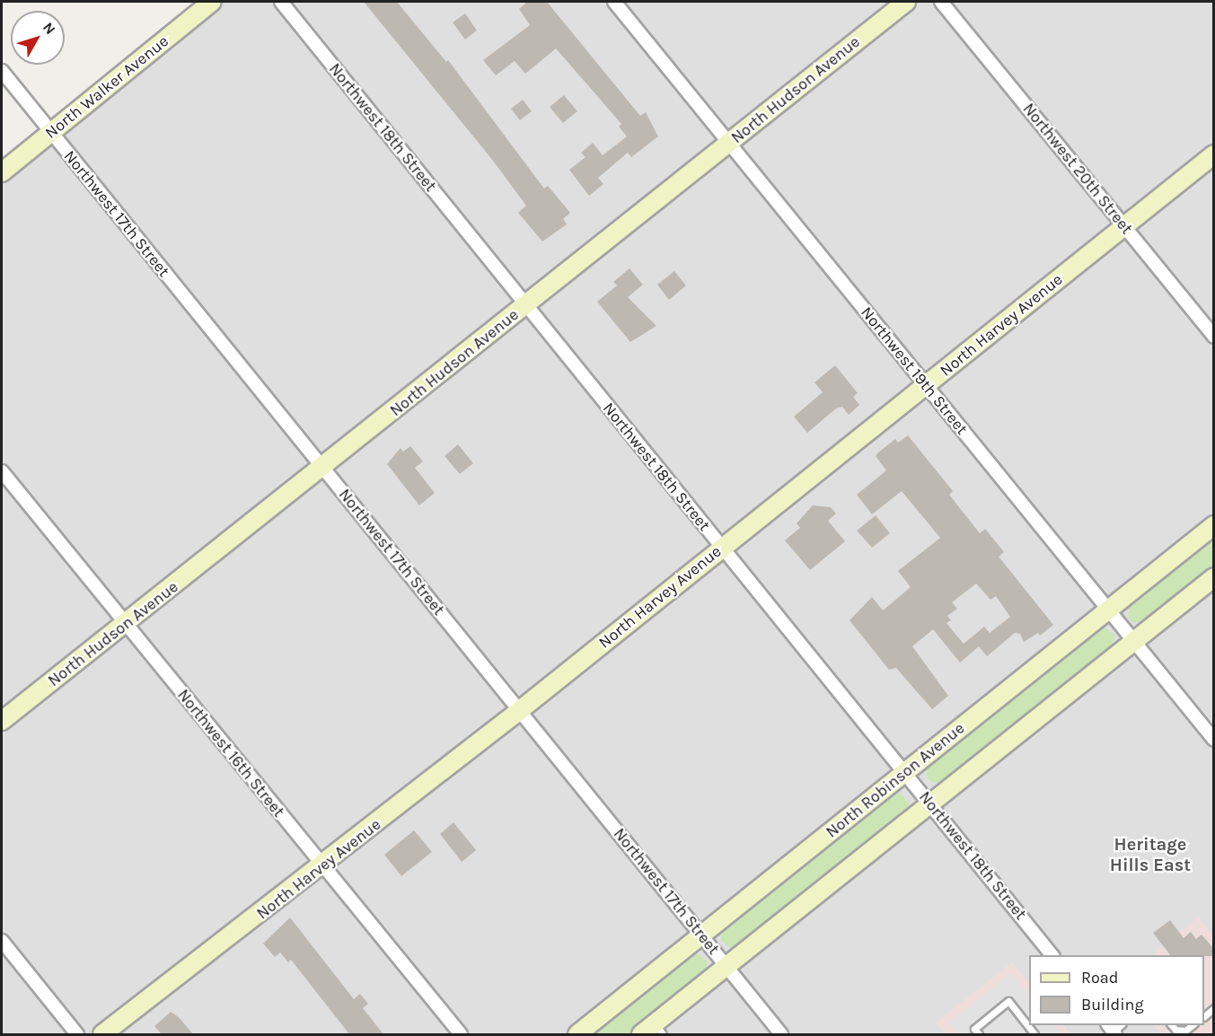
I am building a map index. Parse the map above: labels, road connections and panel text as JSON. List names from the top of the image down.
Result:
{
  "streets": {
    "street": [
      "North Walker Avenue",
      "North Hudson Avenue",
      "Northwest 18th Street",
      "Northwest 20th Street",
      "Northwest 17th Street",
      "North Harvey Avenue",
      "Northwest 19th Street",
      "Northwest 16th Street",
      "North Robinson Avenue"
    ]
  },
  "crossings": [
    ["North Walker Avenue", "Northwest 17th Street"],
    ["North Hudson Avenue", "Northwest 18th Street"],
    ["North Hudson Avenue", "Northwest 17th Street"],
    ["North Hudson Avenue", "Northwest 19th Street"],
    ["North Hudson Avenue", "Northwest 16th Street"],
    ["Northwest 18th Street", "North Harvey Avenue"],
    ["Northwest 18th Street", "North Robinson Avenue"],
    ["Northwest 20th Street", "North Harvey Avenue"],
    ["Northwest 17th Street", "North Harvey Avenue"],
    ["Northwest 17th Street", "North Robinson Avenue"],
    ["North Harvey Avenue", "Northwest 19th Street"],
    ["North Harvey Avenue", "Northwest 16th Street"],
    ["Northwest 19th Street", "North Robinson Avenue"]
  ],
  "districts": ["Heritage Hills East"],
  "legend": ["Road", "Building"],
  "north": "top right"
}
